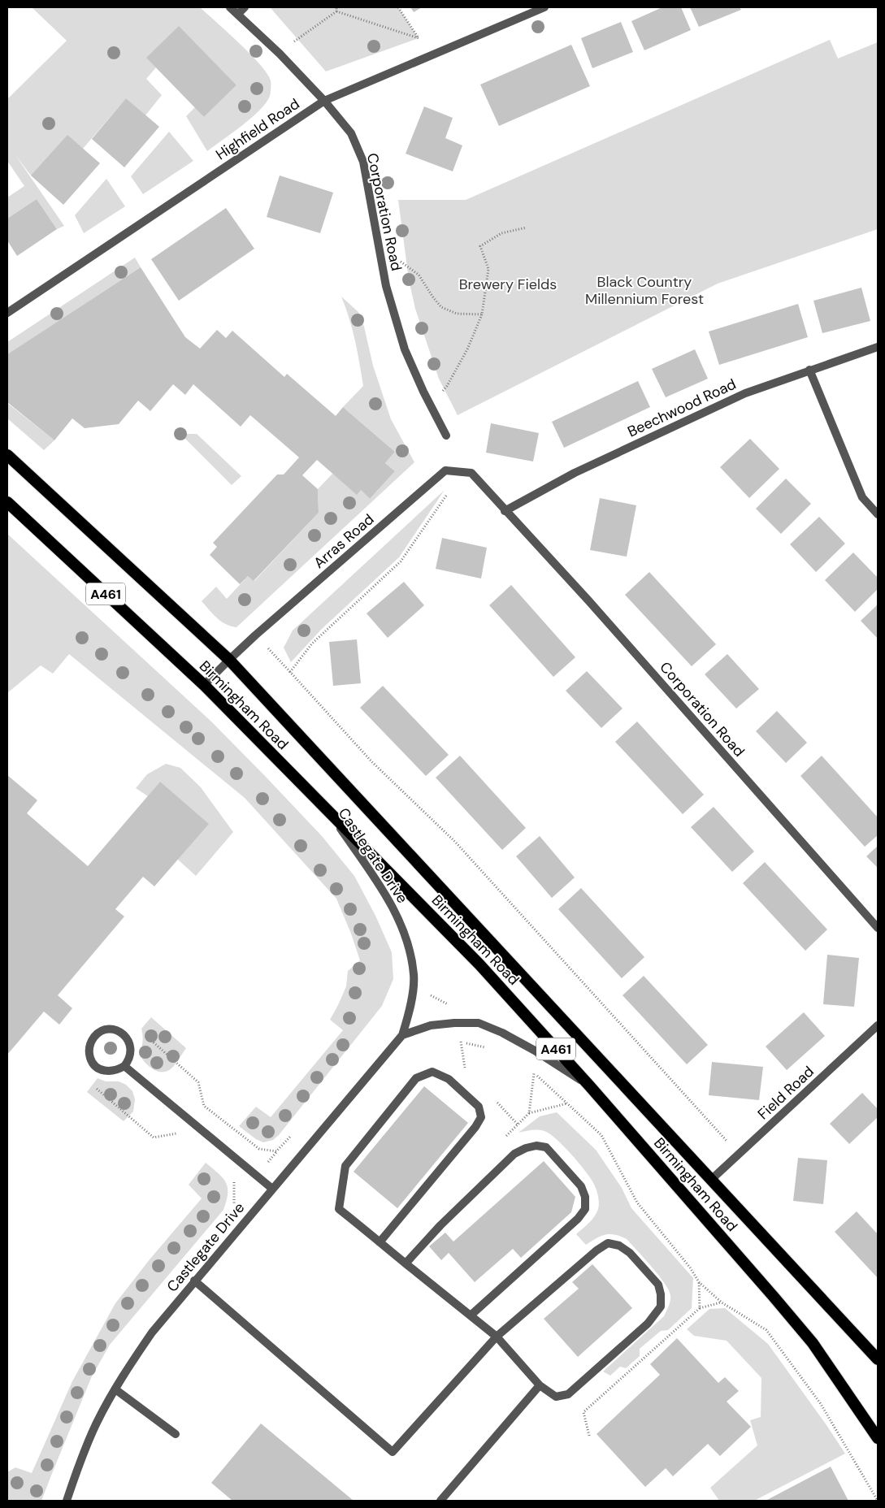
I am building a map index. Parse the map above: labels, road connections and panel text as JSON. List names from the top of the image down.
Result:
{
  "streets": {
    "highway": ["A461", "Birmingham Road"],
    "street": [
      "Highfield Road",
      "Corporation Road",
      "Beechwood Road",
      "Arras Road",
      "Castlegate Drive",
      "Field Road"
    ]
  },
  "crossings": [
    ["Highfield Road", "Corporation Road"],
    ["Corporation Road", "Beechwood Road"],
    ["Corporation Road", "Arras Road"],
    ["Beechwood Road", "Arras Road"],
    ["Arras Road", "Birmingham Road"],
    ["Birmingham Road", "Castlegate Drive"],
    ["Birmingham Road", "Field Road"]
  ],
  "parks": ["Black Country Millennium Forest", "Brewery Fields"]
}
